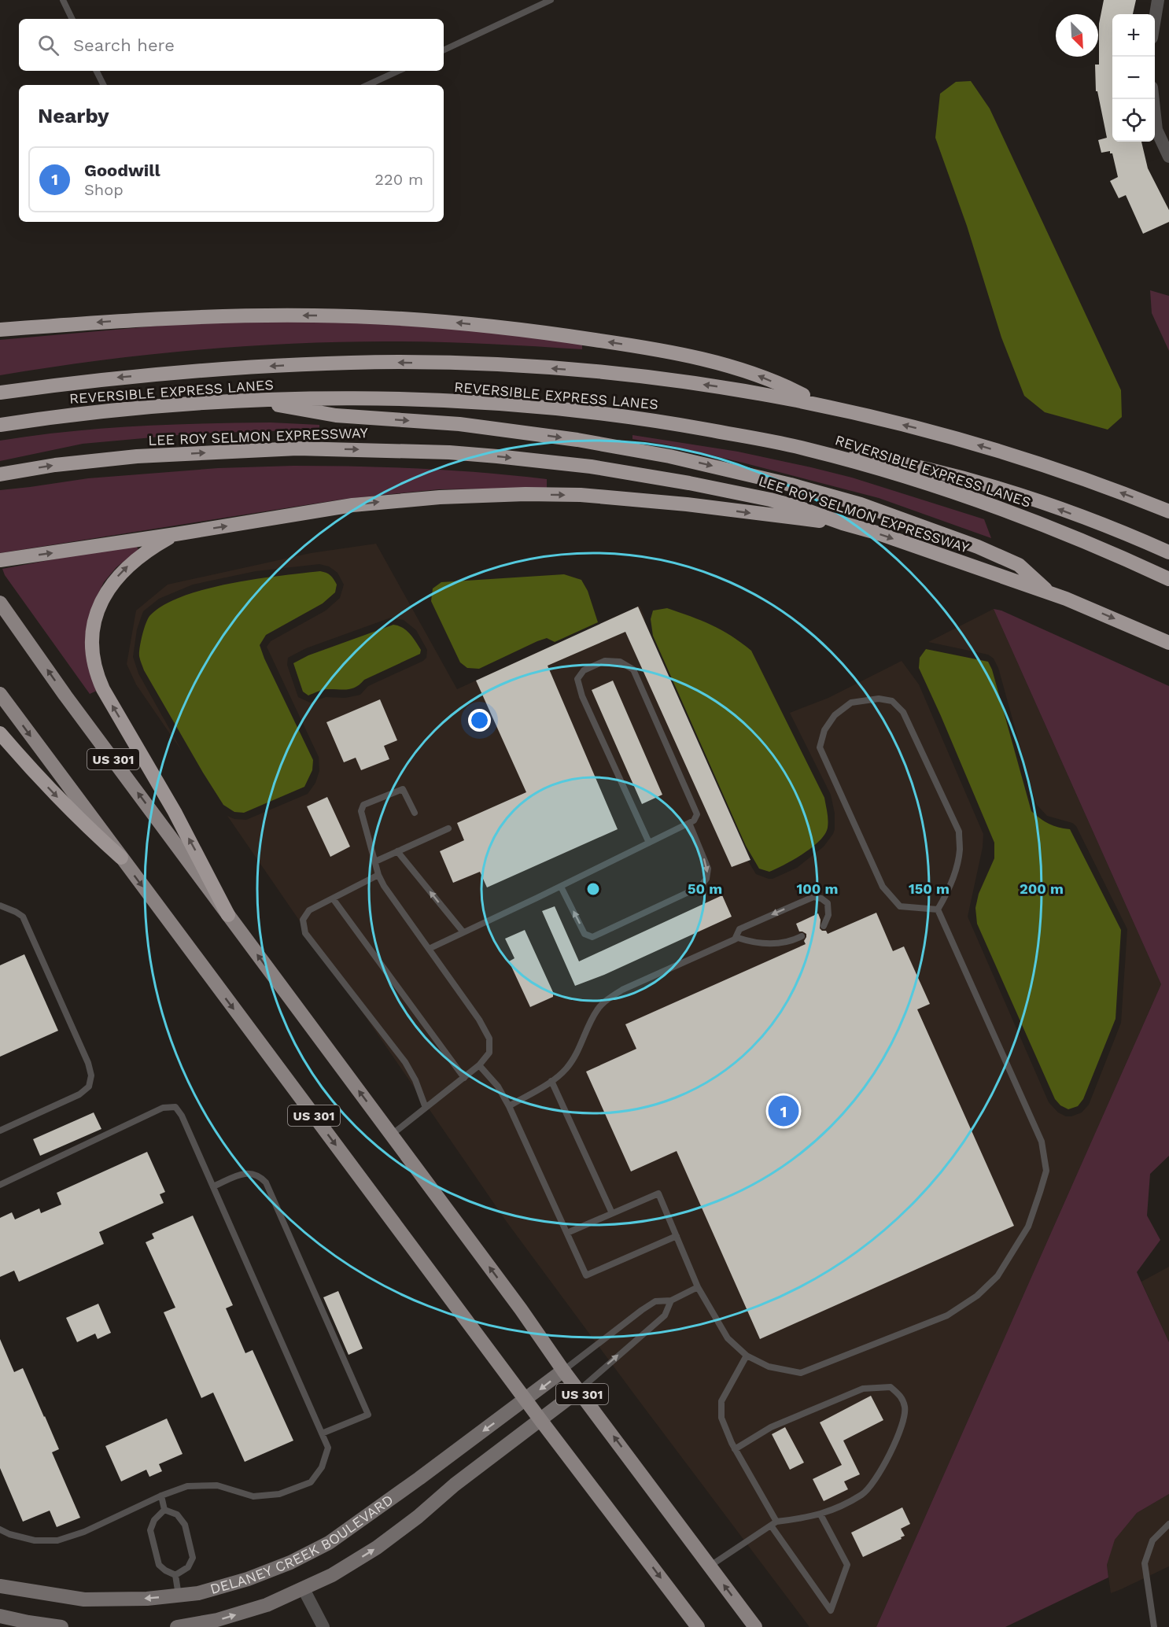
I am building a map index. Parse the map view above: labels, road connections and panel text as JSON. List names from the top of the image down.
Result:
{
  "streets": {
    "highway": ["REVERSIBLE EXPRESS LANES", "LEE ROY SELMON EXPRESSWAY"],
    "main road": ["US 301"],
    "street": ["DELANEY CREEK BOULEVARD"]
  },
  "crossings": [
    ["US 301", "DELANEY CREEK BOULEVARD"]
  ],
  "north": "bottom right",
  "page": {
    "map_buttons": ["+", "−"],
    "search": "Search here",
    "heading": "Nearby",
    "list": [
      {
        "mark": "1",
        "name": "Goodwill",
        "note": "Shop",
        "value": "220 m"
      }
    ],
    "pins": "1"
  },
  "rings": [
    "50 m",
    "100 m",
    "150 m",
    "200 m"
  ]
}
